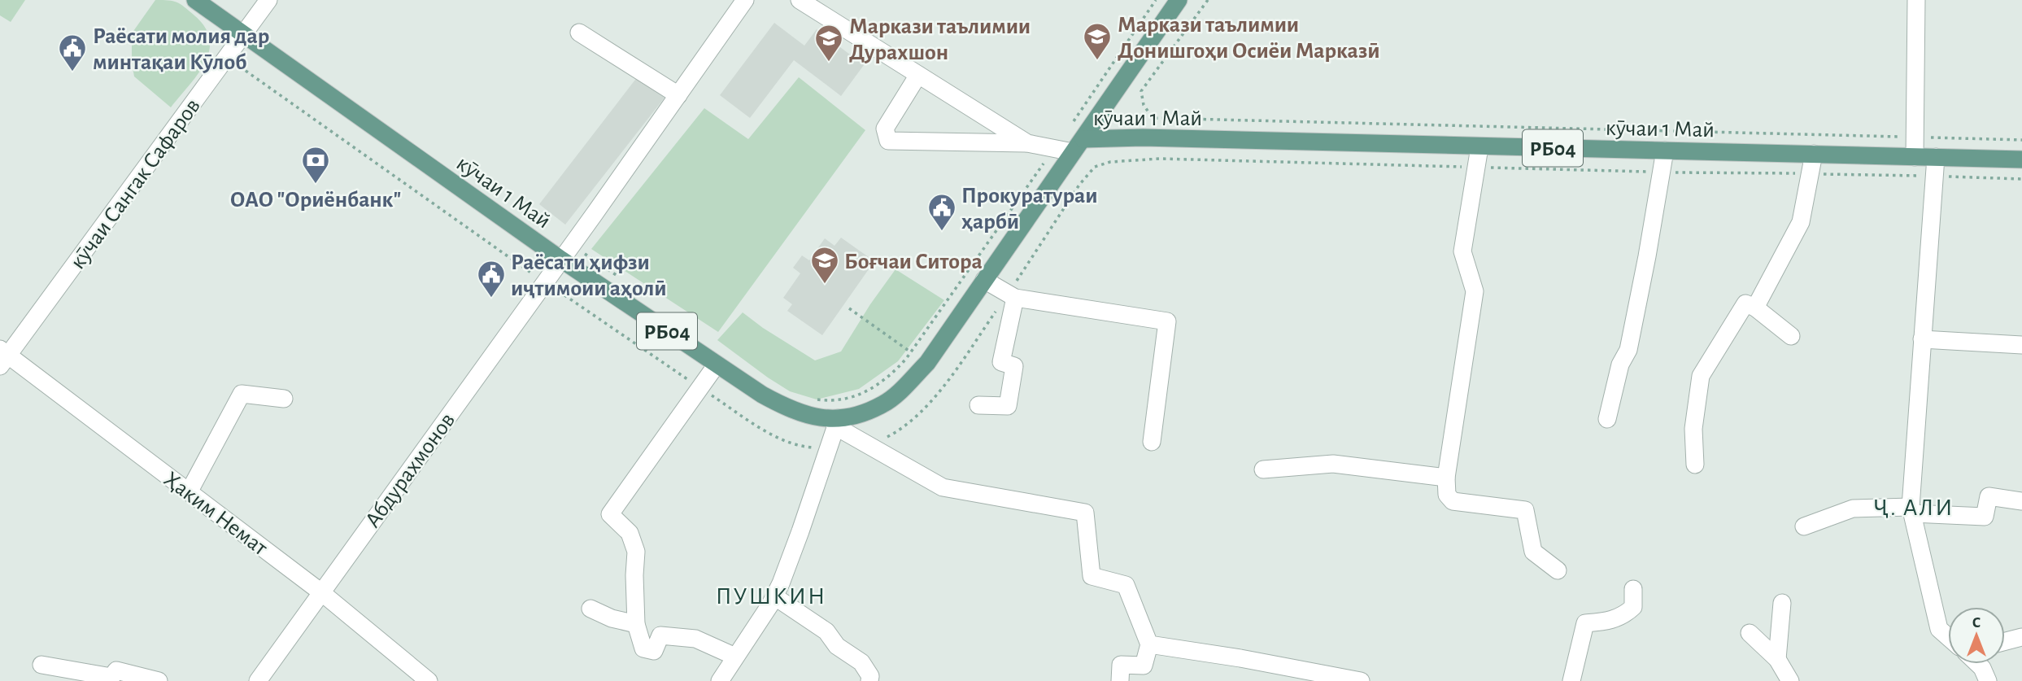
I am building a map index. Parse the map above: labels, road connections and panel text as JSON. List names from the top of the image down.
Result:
{
  "streets": {
    "main road": ["кӯчаи 1 Май", "РБ04"],
    "street": ["кӯчаи Сангак Сафаров", "Абдурахмонов", "Ҳаким Немат"]
  },
  "crossings": [
    ["кӯчаи 1 Май", "кӯчаи Сангак Сафаров"],
    ["кӯчаи 1 Май", "Абдурахмонов"],
    ["кӯчаи Сангак Сафаров", "Ҳаким Немат"],
    ["Абдурахмонов", "Ҳаким Немат"]
  ],
  "districts": ["Ҷ. АЛИ", "ПУШКИН"],
  "places": {
    "school or university": ["Маркази таълимии Донишгоҳи Осиёи Марказӣ", "Маркази таълимии Дурахшон", "Боғчаи Ситора"],
    "public building": ["Раёсати молия дар минтақаи Кӯлоб", "Прокуратураи ҳарбӣ", "Раёсати ҳифзи иҷтимоии аҳолӣ"],
    "bank": ["ОАО \"Ориёнбанк\""]
  },
  "north": "top"
}
